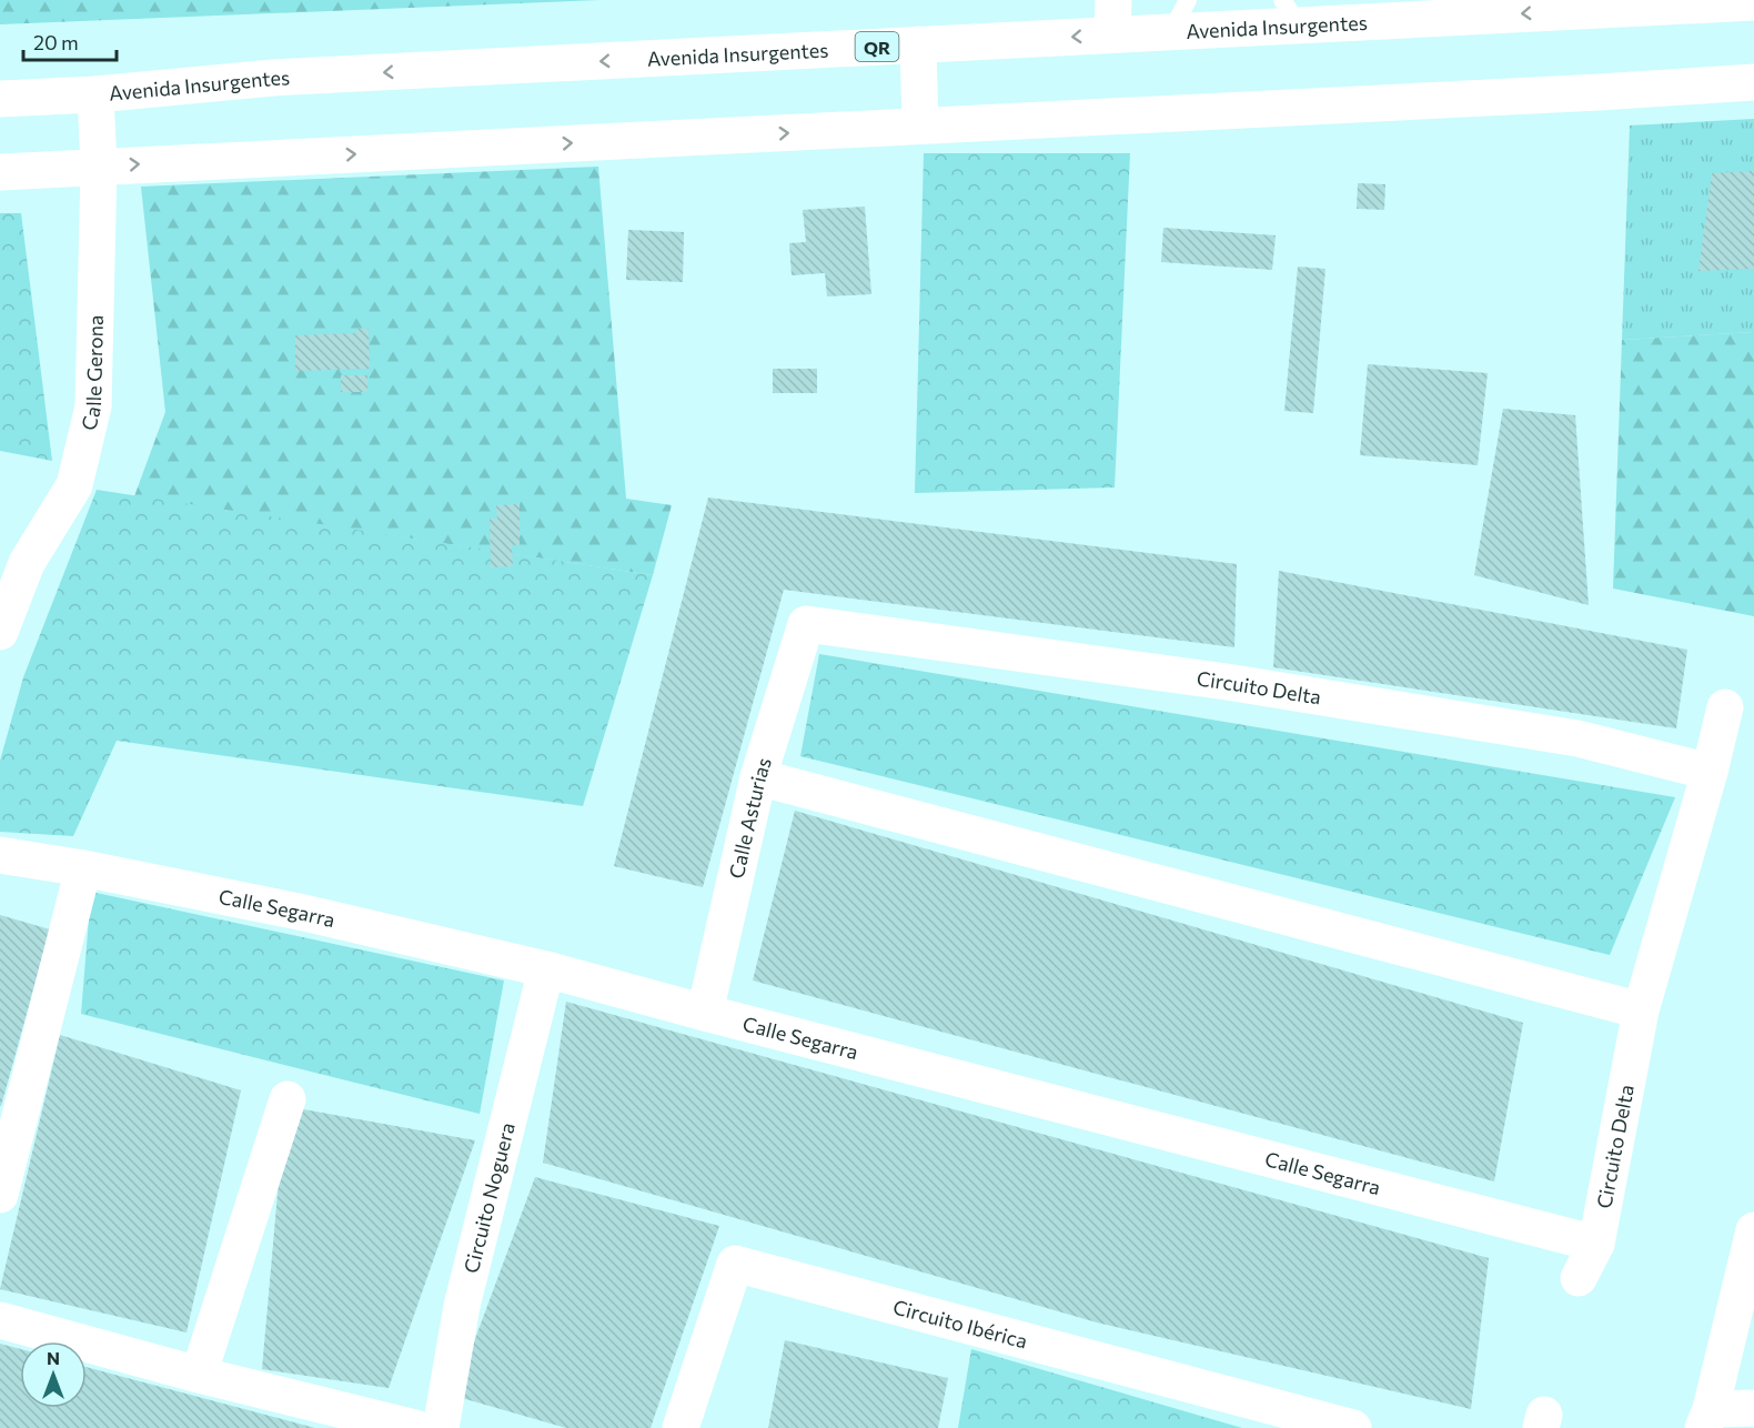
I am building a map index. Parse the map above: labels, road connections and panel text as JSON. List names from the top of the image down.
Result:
{
  "streets": {
    "street": [
      "Avenida Insurgentes",
      "QR",
      "Calle Gerona",
      "Circuito Delta",
      "Calle Asturias",
      "Calle Segarra",
      "Circuito Noguera",
      "Circuito Ibérica"
    ]
  },
  "crossings": [
    ["Avenida Insurgentes", "Calle Gerona"],
    ["Circuito Delta", "Calle Asturias"],
    ["Circuito Delta", "Calle Segarra"],
    ["Calle Asturias", "Calle Segarra"],
    ["Calle Segarra", "Circuito Noguera"]
  ],
  "scale_bar": "20 m",
  "north": "top"
}
